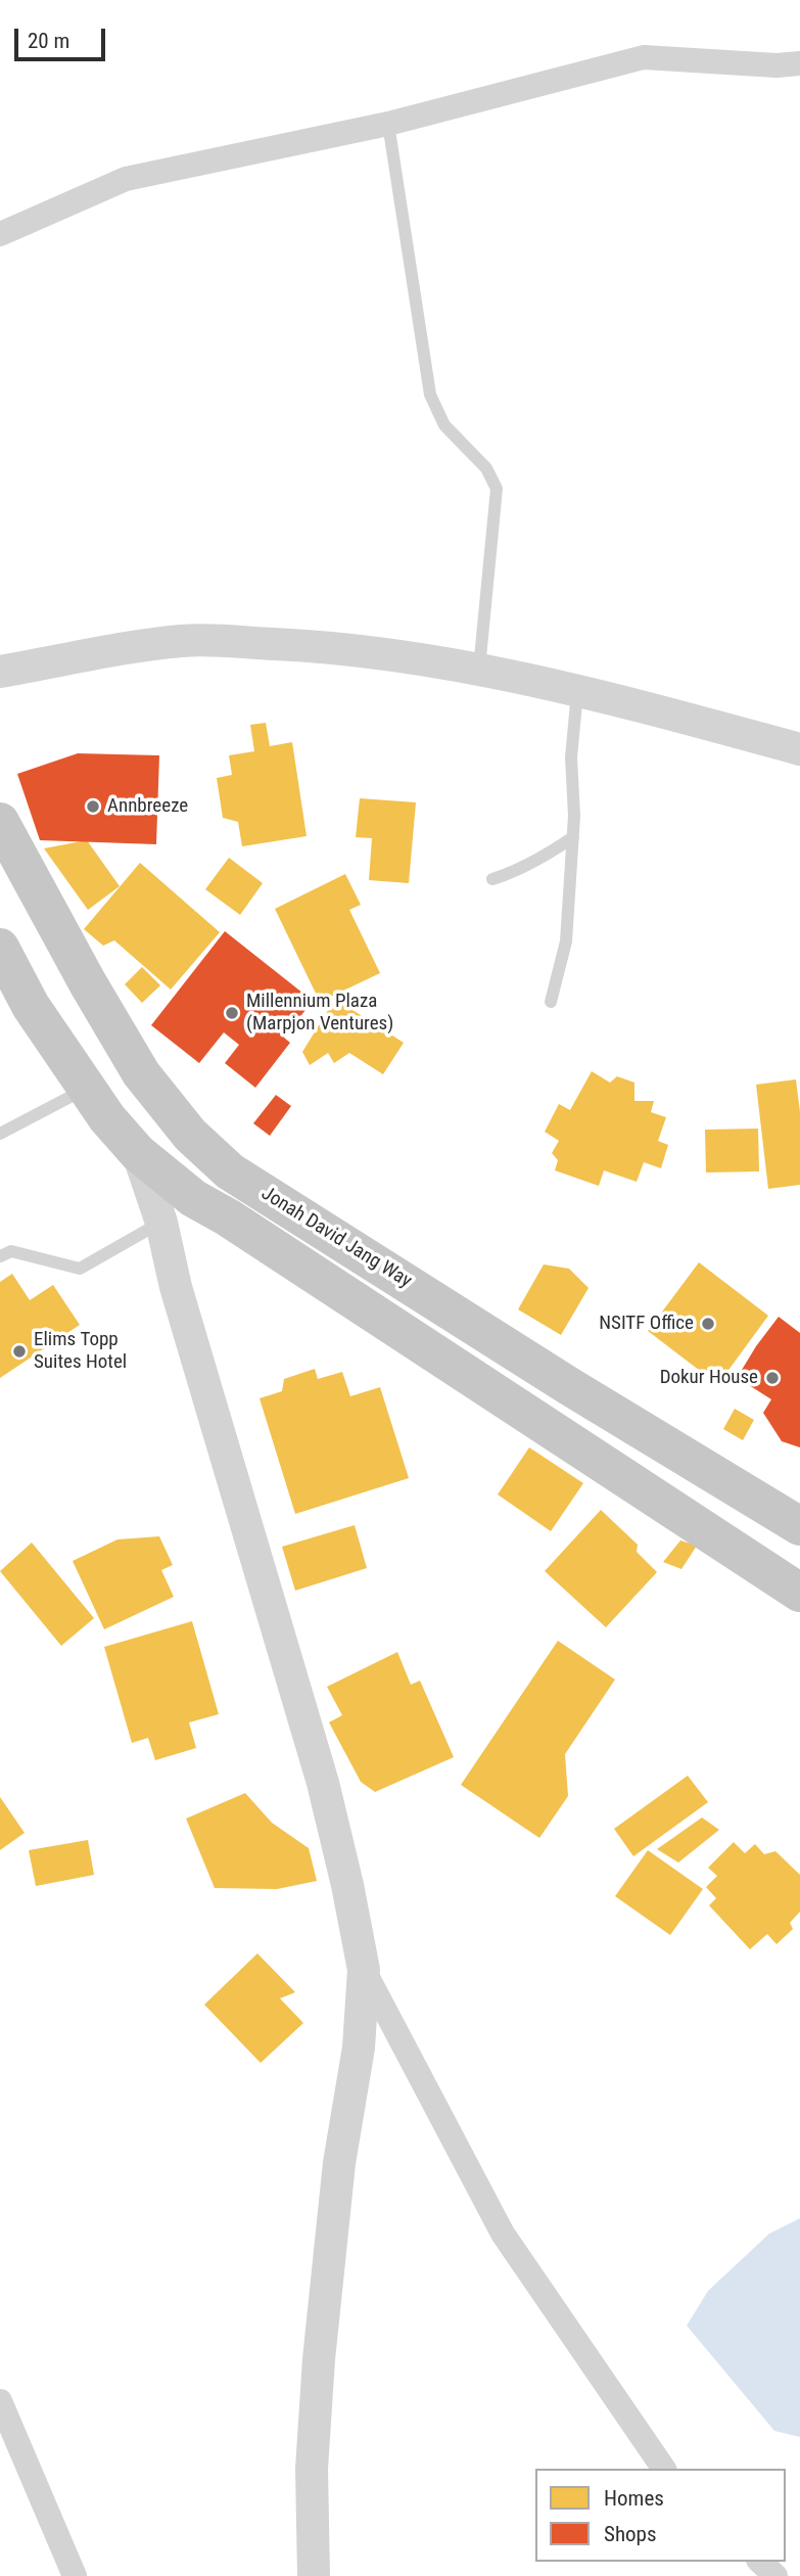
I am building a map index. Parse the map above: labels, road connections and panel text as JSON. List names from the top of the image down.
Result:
{
  "streets": {
    "main road": ["Jonah David Jang Way"]
  },
  "places": [
    "Annbreeze",
    "Millennium Plaza (Marpjon Ventures)",
    "NSITF Office",
    "Elims Topp Suites Hotel",
    "Dokur House"
  ],
  "legend": ["Homes", "Shops"],
  "scale_bar": "20 m"
}
